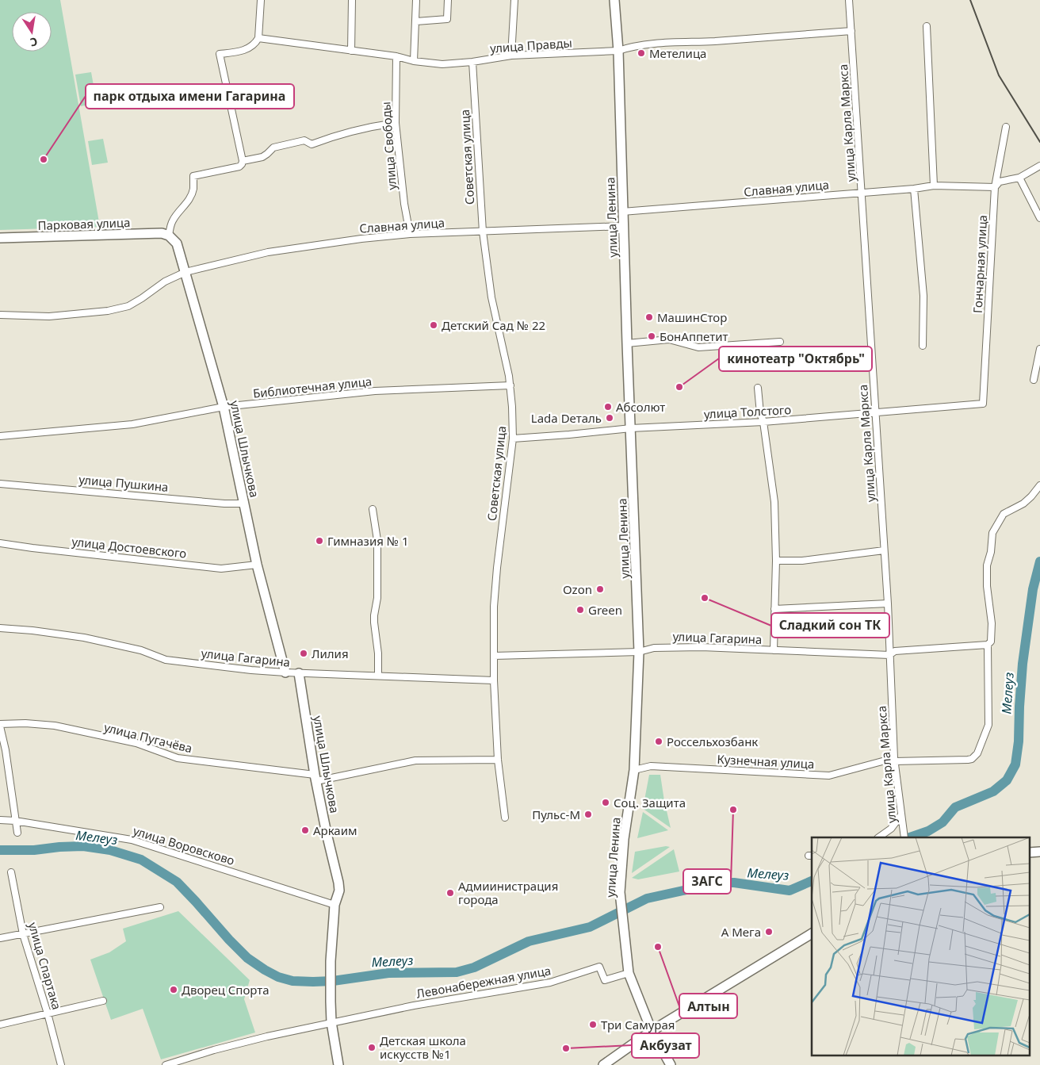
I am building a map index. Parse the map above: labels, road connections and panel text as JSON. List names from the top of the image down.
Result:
{
  "streets": {
    "main road": ["улица Ленина", "Парковая улица", "улица Шлычкова"],
    "street": [
      "улица Правды",
      "улица Карла Маркса",
      "улица Свободы",
      "Советская улица",
      "Славная улица",
      "Гончарная улица",
      "Библиотечная улица",
      "улица Толстого",
      "улица Пушкина",
      "улица Достоевского",
      "улица Гагарина",
      "улица Пугачёва",
      "Кузнечная улица",
      "улица Воровсково",
      "улица Спартака",
      "Левонабережная улица"
    ]
  },
  "crossings": [
    ["улица Правды", "улица Карла Маркса"],
    ["улица Правды", "улица Свободы"],
    ["улица Правды", "Советская улица"],
    ["улица Правды", "улица Ленина"],
    ["улица Карла Маркса", "Славная улица"],
    ["улица Карла Маркса", "улица Толстого"],
    ["улица Карла Маркса", "улица Гагарина"],
    ["улица Карла Маркса", "Кузнечная улица"],
    ["улица Свободы", "Славная улица"],
    ["Советская улица", "Славная улица"],
    ["Советская улица", "Библиотечная улица"],
    ["Советская улица", "улица Толстого"],
    ["Советская улица", "улица Гагарина"],
    ["Советская улица", "улица Пугачёва"],
    ["Славная улица", "улица Ленина"],
    ["Славная улица", "Гончарная улица"],
    ["Славная улица", "улица Шлычкова"],
    ["улица Ленина", "улица Толстого"],
    ["улица Ленина", "улица Гагарина"],
    ["улица Ленина", "Кузнечная улица"],
    ["улица Ленина", "Левонабережная улица"],
    ["Парковая улица", "улица Шлычкова"],
    ["Гончарная улица", "улица Толстого"],
    ["Библиотечная улица", "улица Шлычкова"],
    ["улица Шлычкова", "улица Пушкина"],
    ["улица Шлычкова", "улица Достоевского"],
    ["улица Шлычкова", "улица Гагарина"],
    ["улица Шлычкова", "улица Пугачёва"],
    ["улица Шлычкова", "улица Воровсково"],
    ["улица Шлычкова", "Левонабережная улица"],
    ["улица Гагарина", "Кузнечная улица"]
  ],
  "water": ["Мелеуз"],
  "places": [
    "Метелица",
    "парк отдыха имени Гагарина",
    "МашинСтор",
    "Детский Сад № 22",
    "БонАппетит",
    "кинотеатр \"Октябрь\"",
    "Абсолют",
    "Lada Dеталь",
    "Гимназия № 1",
    "Ozon",
    "Сладкий сон ТК",
    "Green",
    "Лилия",
    "Россельхозбанк",
    "Соц. Защита",
    "ЗАГС",
    "Пульс-М",
    "Аркаим",
    "Адмиинистрация города",
    "А Мега",
    "Алтын",
    "Дворец Спорта",
    "Три Самурая",
    "Детская школа искусств №1",
    "Акбузат"
  ],
  "north": "bottom"
}
